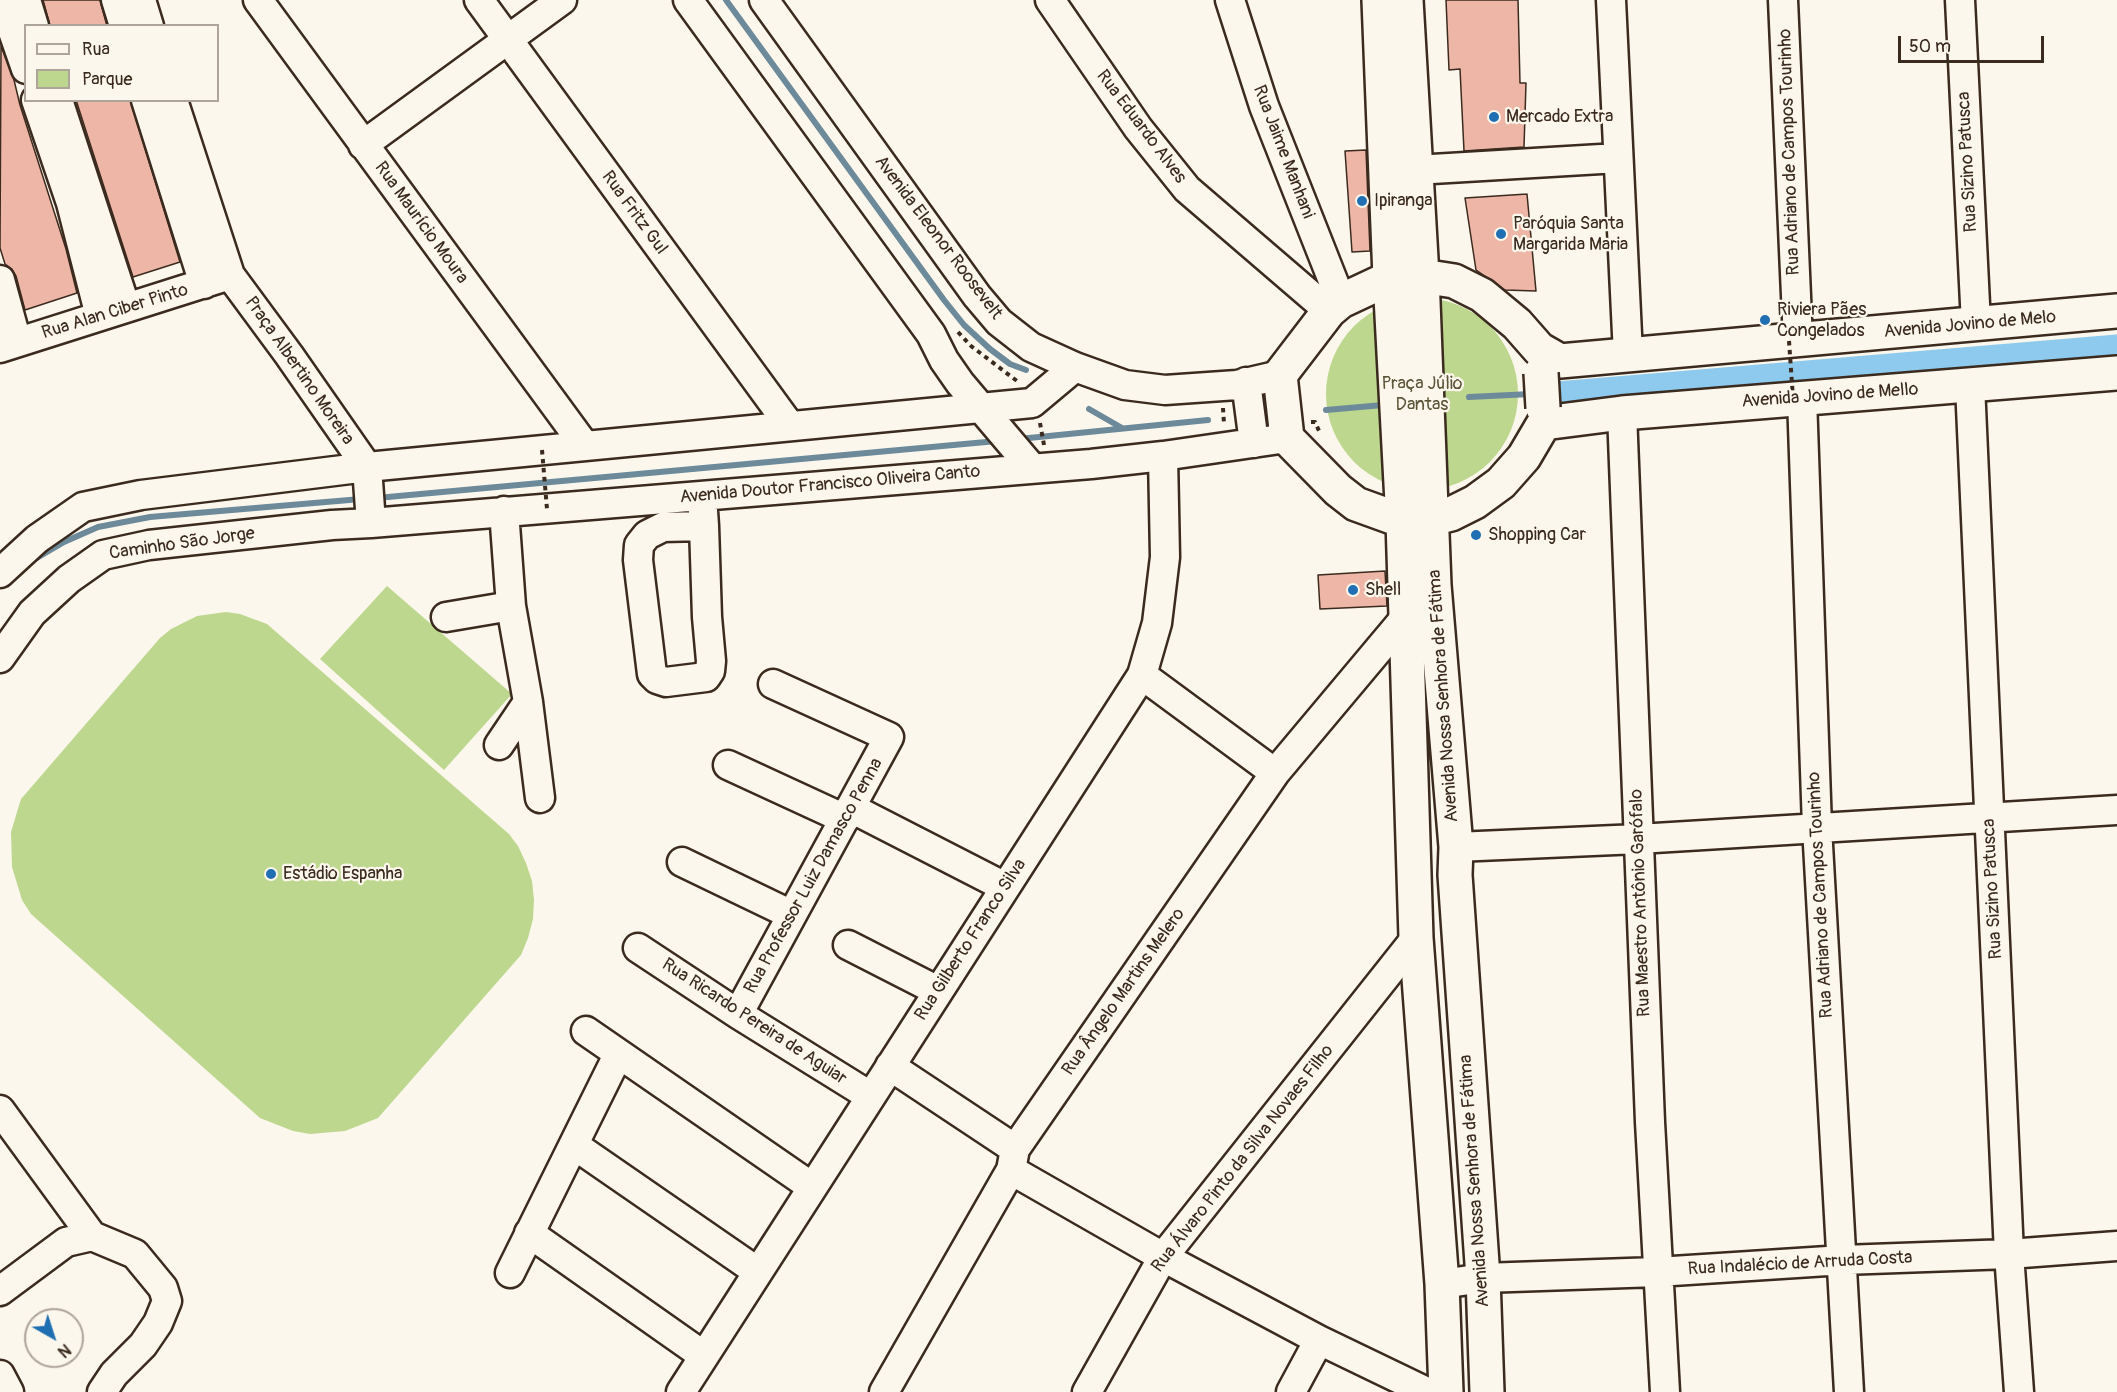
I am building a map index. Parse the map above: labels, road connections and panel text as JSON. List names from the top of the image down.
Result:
{
  "streets": {
    "main road": ["Avenida Jovino de Melo", "Avenida Jovino de Mello", "Avenida Nossa Senhora de Fátima"],
    "street": [
      "Rua Eduardo Alves",
      "Rua Jaime Manhani",
      "Rua Adriano de Campos Tourinho",
      "Rua Sizino Patusca",
      "Rua Fritz Gul",
      "Rua Maurício Moura",
      "Avenida Eleonor Roosevelt",
      "Rua Alan Ciber Pinto",
      "Praça Albertino Moreira",
      "Avenida Doutor Francisco Oliveira Canto",
      "Caminho São Jorge",
      "Rua Professor Luiz Damasco Penna",
      "Rua Maestro Antônio Garófalo",
      "Rua Gilberto Franco Silva",
      "Rua Ângelo Martins Melero",
      "Rua Ricardo Pereira de Aguiar",
      "Rua Álvaro Pinto da Silva Novaes Filho",
      "Rua Indalécio de Arruda Costa"
    ]
  },
  "crossings": [
    ["Rua Eduardo Alves", "Rua Jaime Manhani"],
    ["Rua Adriano de Campos Tourinho", "Avenida Jovino de Melo"],
    ["Rua Adriano de Campos Tourinho", "Avenida Jovino de Mello"],
    ["Rua Adriano de Campos Tourinho", "Rua Indalécio de Arruda Costa"],
    ["Rua Sizino Patusca", "Avenida Jovino de Melo"],
    ["Rua Sizino Patusca", "Avenida Jovino de Mello"],
    ["Rua Sizino Patusca", "Rua Indalécio de Arruda Costa"],
    ["Rua Alan Ciber Pinto", "Praça Albertino Moreira"],
    ["Avenida Jovino de Mello", "Rua Maestro Antônio Garófalo"],
    ["Avenida Doutor Francisco Oliveira Canto", "Caminho São Jorge"],
    ["Avenida Doutor Francisco Oliveira Canto", "Rua Gilberto Franco Silva"],
    ["Avenida Nossa Senhora de Fátima", "Rua Ângelo Martins Melero"],
    ["Avenida Nossa Senhora de Fátima", "Rua Álvaro Pinto da Silva Novaes Filho"],
    ["Avenida Nossa Senhora de Fátima", "Rua Indalécio de Arruda Costa"],
    ["Rua Professor Luiz Damasco Penna", "Rua Ricardo Pereira de Aguiar"],
    ["Rua Maestro Antônio Garófalo", "Rua Indalécio de Arruda Costa"],
    ["Rua Gilberto Franco Silva", "Rua Ricardo Pereira de Aguiar"]
  ],
  "parks": ["Praça Júlio Dantas"],
  "places": [
    "Mercado Extra",
    "Ipiranga",
    "Paróquia Santa Margarida Maria",
    "Riviera Pães Congelados",
    "Shopping Car",
    "Shell",
    "Estádio Espanha"
  ],
  "legend": ["Rua", "Parque"],
  "scale_bar": "50 m",
  "north": "bottom right"
}
